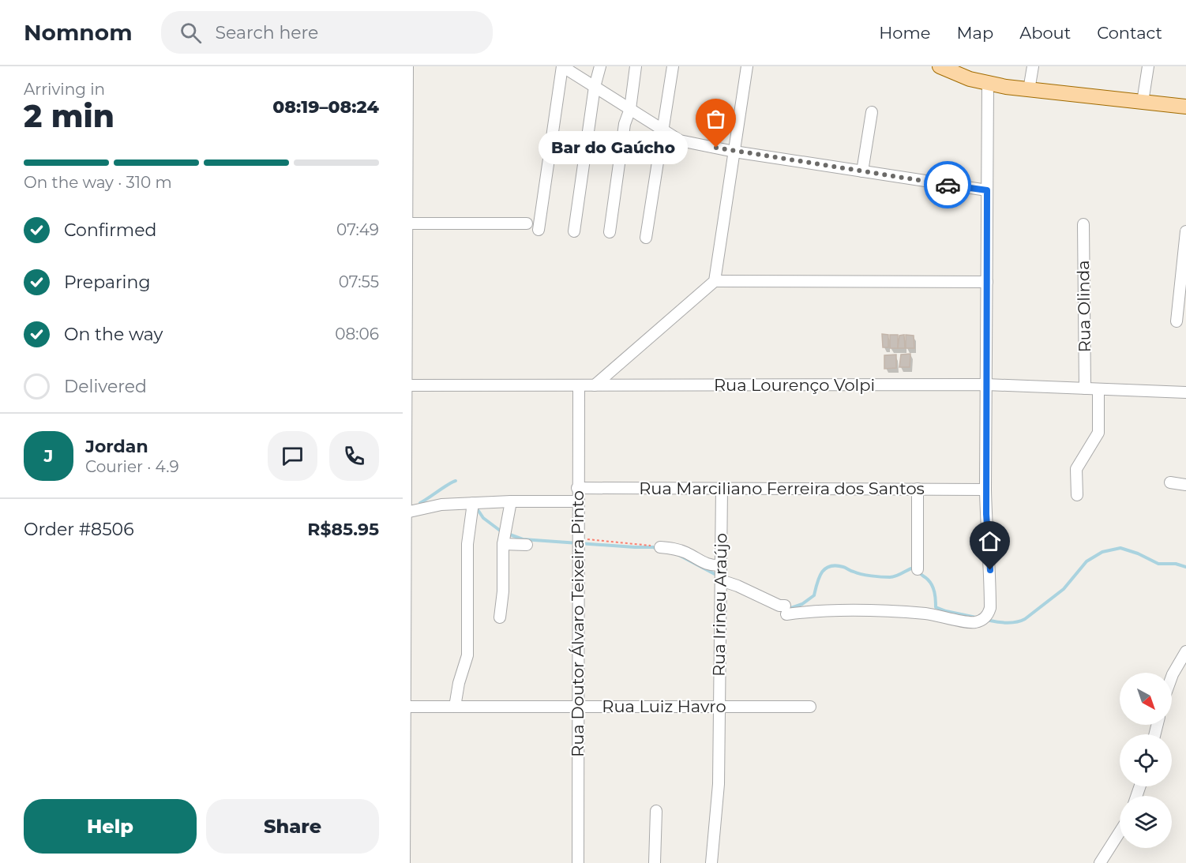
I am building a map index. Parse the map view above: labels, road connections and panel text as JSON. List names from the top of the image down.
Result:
{
  "streets": {
    "street": [
      "Rua Olinda",
      "Rua Lourenço Volpi",
      "Rua Marciliano Ferreira dos Santos",
      "Rua Irineu Araújo",
      "Rua Doutor Álvaro Teixeira Pinto",
      "Rua Luiz Havro"
    ]
  },
  "crossings": [
    ["Rua Olinda", "Rua Lourenço Volpi"],
    ["Rua Lourenço Volpi", "Rua Doutor Álvaro Teixeira Pinto"],
    ["Rua Marciliano Ferreira dos Santos", "Rua Irineu Araújo"],
    ["Rua Marciliano Ferreira dos Santos", "Rua Doutor Álvaro Teixeira Pinto"],
    ["Rua Irineu Araújo", "Rua Luiz Havro"],
    ["Rua Doutor Álvaro Teixeira Pinto", "Rua Luiz Havro"]
  ],
  "places": ["Bar do Gaúcho"],
  "north": "bottom right",
  "page": {
    "header": "Nomnom",
    "search": "Search here",
    "nav": [
      "Home",
      "Map",
      "About",
      "Contact"
    ],
    "heading": ["2 min", "Arriving in", "08:19–08:24"],
    "panel": [
      "Jordan",
      "Courier · 4.9",
      "Order #8506",
      "R$85.95"
    ],
    "bubble": "Bar do Gaúcho",
    "bar": "On the way · 310 m",
    "list": [
      ["Confirmed", "07:49"],
      ["Preparing", "07:55"],
      ["On the way", "08:06"],
      "Delivered"
    ],
    "round": "J",
    "buttons": ["Help", "Share"]
  }
}
